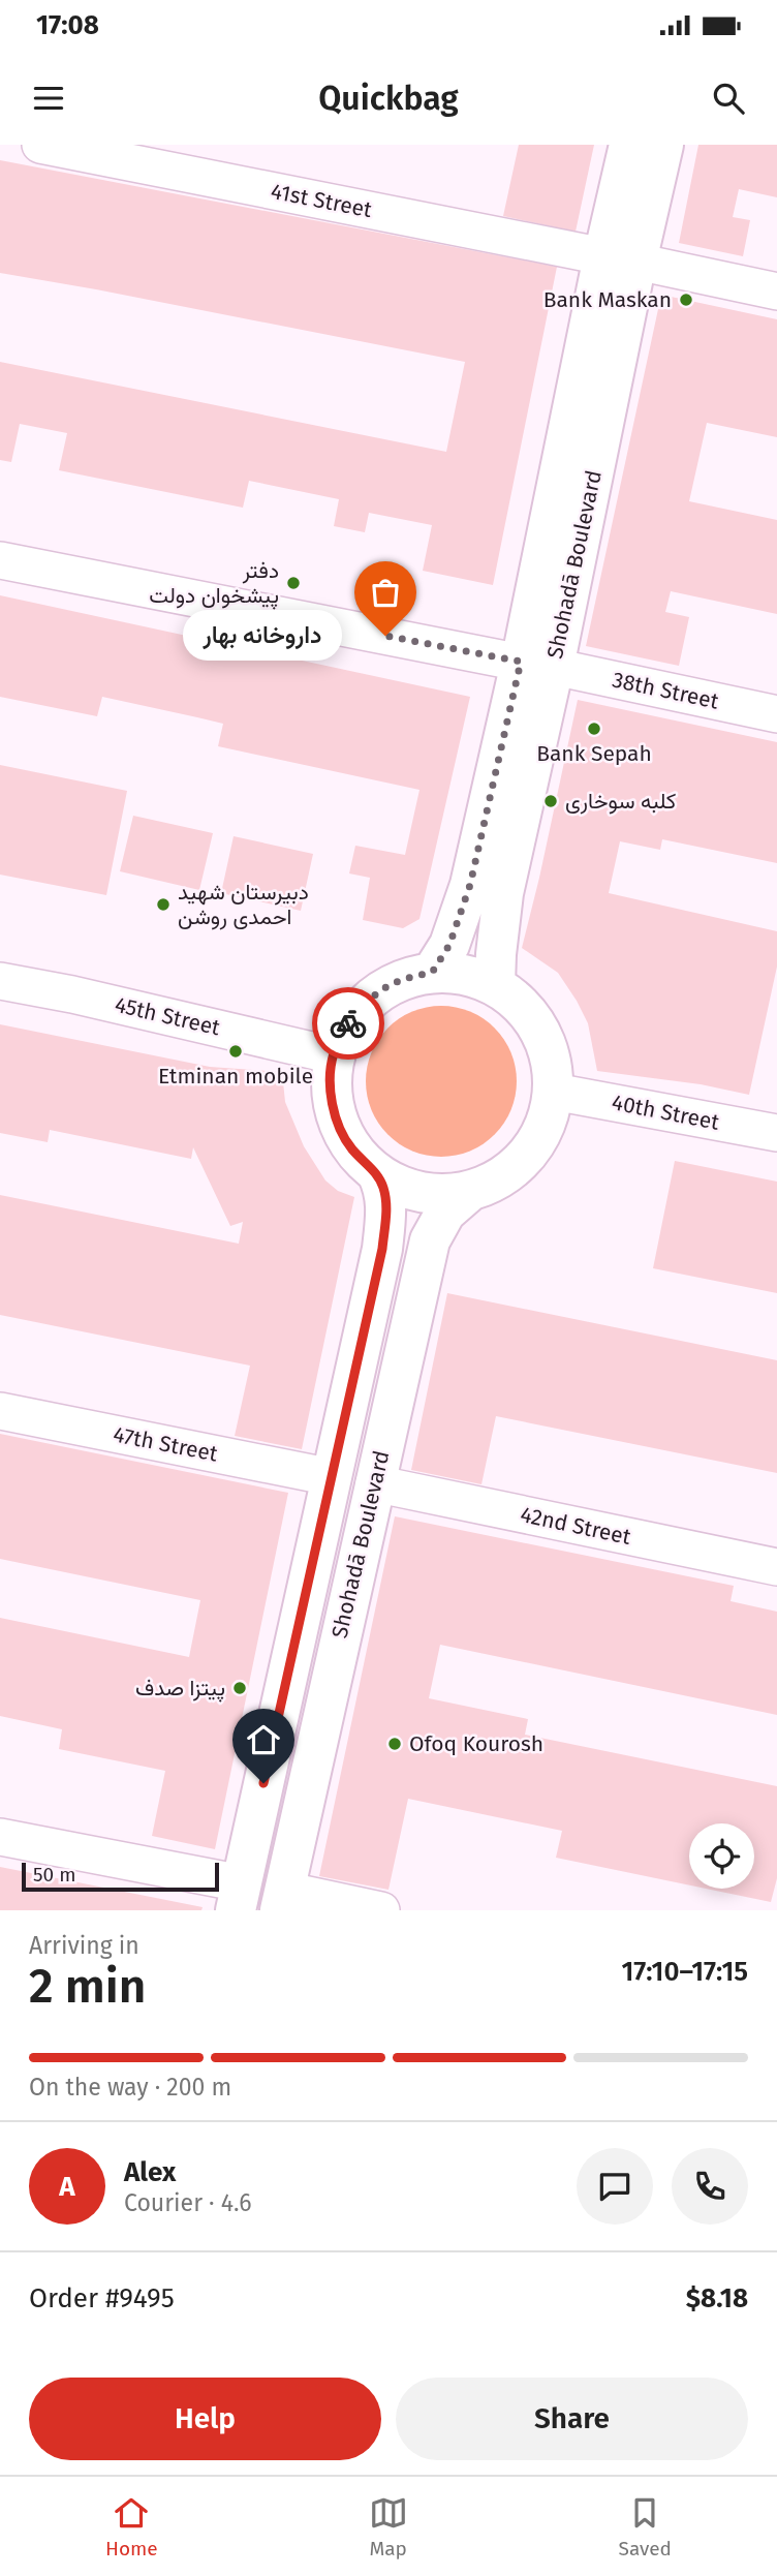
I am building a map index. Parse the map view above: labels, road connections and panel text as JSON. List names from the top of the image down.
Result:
{
  "streets": {
    "main road": ["Shohadā Boulevard"],
    "street": [
      "41st Street",
      "38th Street",
      "45th Street",
      "40th Street",
      "47th Street",
      "42nd Street"
    ]
  },
  "crossings": [
    ["41st Street", "Shohadā Boulevard"],
    ["Shohadā Boulevard", "38th Street"],
    ["Shohadā Boulevard", "45th Street"],
    ["Shohadā Boulevard", "40th Street"],
    ["Shohadā Boulevard", "47th Street"],
    ["Shohadā Boulevard", "42nd Street"],
    ["45th Street", "40th Street"]
  ],
  "places": [
    "Bank Maskan",
    "دفتر پیشخوان دولت",
    "داروخانه بهار",
    "Bank Sepah",
    "کلبه سوخاری",
    "دبیرستان شهید احمدی روشن",
    "Etminan mobile",
    "پیتزا صدف",
    "Ofoq Kourosh"
  ],
  "scale_bar": "50 m",
  "page": {
    "status": "17:08",
    "header": "Quickbag",
    "bubble": "داروخانه بهار",
    "scale": "50 m",
    "heading": ["2 min", "Arriving in", "17:10–17:15"],
    "panel": [
      "Alex",
      "Courier · 4.6",
      "Order #9495",
      "$8.18"
    ],
    "bar": "On the way · 200 m",
    "round": "A",
    "buttons": ["Help", "Share"],
    "tabs": ["Home", "Map", "Saved"]
  }
}
